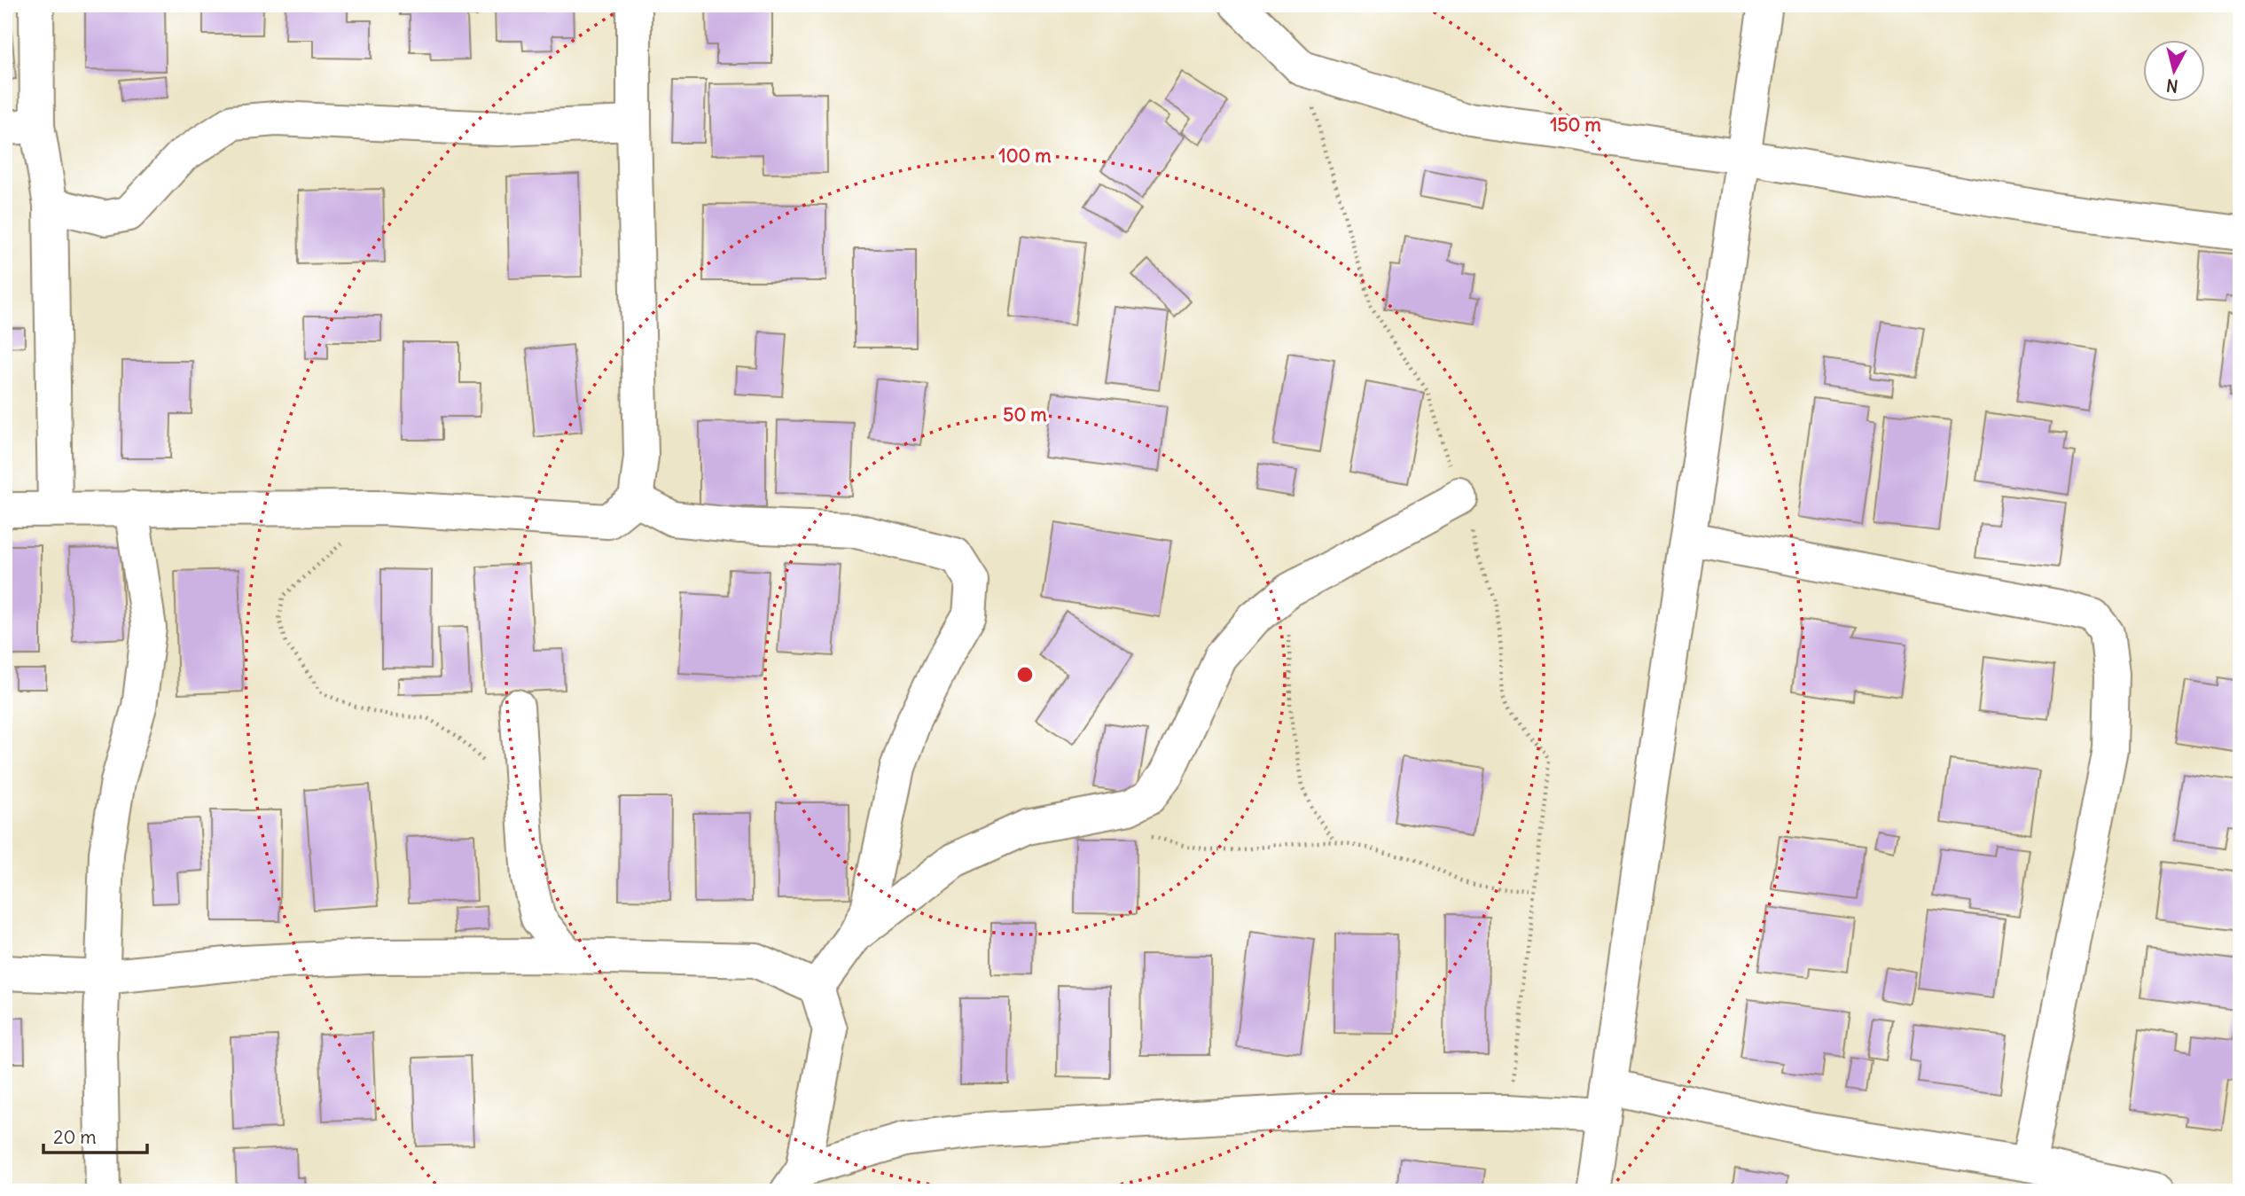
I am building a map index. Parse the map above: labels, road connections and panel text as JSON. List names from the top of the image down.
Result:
{
  "scale_bar": "20 m",
  "north": "bottom",
  "rings": ["150 m", "100 m", "50 m"]
}
